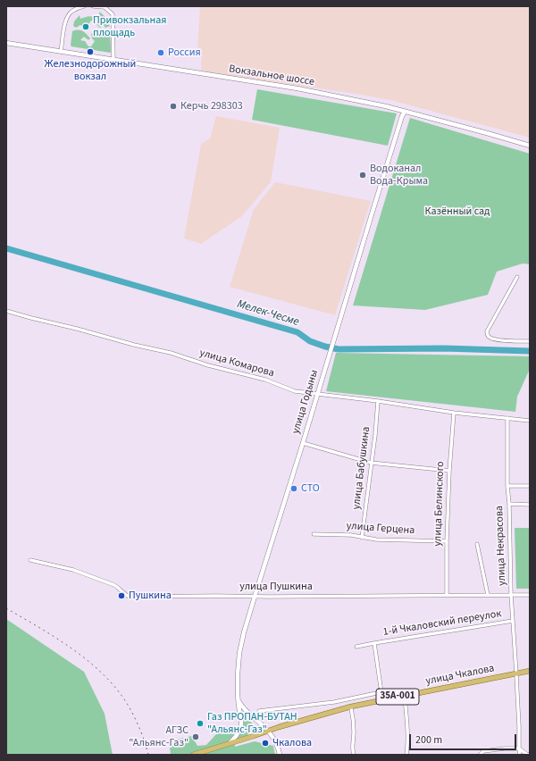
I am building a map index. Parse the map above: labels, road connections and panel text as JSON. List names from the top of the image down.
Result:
{
  "streets": {
    "main road": [
      "Вокзальное шоссе",
      "улица Годыны",
      "улица Чкалова",
      "35А-001"
    ],
    "street": [
      "улица Комарова",
      "улица Бабушкина",
      "улица Белинского",
      "улица Герцена",
      "улица Некрасова",
      "улица Пушкина",
      "1-й Чкаловский переулок"
    ]
  },
  "crossings": [
    ["Вокзальное шоссе", "улица Годыны"],
    ["улица Комарова", "улица Годыны"],
    ["улица Комарова", "улица Бабушкина"],
    ["улица Комарова", "улица Белинского"],
    ["улица Комарова", "улица Некрасова"],
    ["улица Годыны", "улица Пушкина"],
    ["улица Годыны", "улица Чкалова"],
    ["улица Годыны", "35А-001"],
    ["улица Бабушкина", "улица Герцена"],
    ["улица Белинского", "улица Герцена"],
    ["улица Белинского", "улица Пушкина"],
    ["улица Некрасова", "улица Пушкина"],
    ["улица Некрасова", "1-й Чкаловский переулок"],
    ["улица Некрасова", "улица Чкалова"],
    ["1-й Чкаловский переулок", "улица Чкалова"],
    ["улица Чкалова", "35А-001"]
  ],
  "water": ["Мелек-Чесме"],
  "parks": ["Казённый сад"],
  "places": [
    "Привокзальная площадь",
    "Железнодорожный вокзал",
    "Россия",
    "Керчь 298303",
    "Водоканал Вода-Крыма",
    "СТО",
    "Пушкина",
    "Газ ПРОПАН-БУТАН \"Альянс-Газ\"",
    "АГЗС \"Альянс-Газ\"",
    "Чкалова"
  ],
  "scale_bar": "200 m"
}
